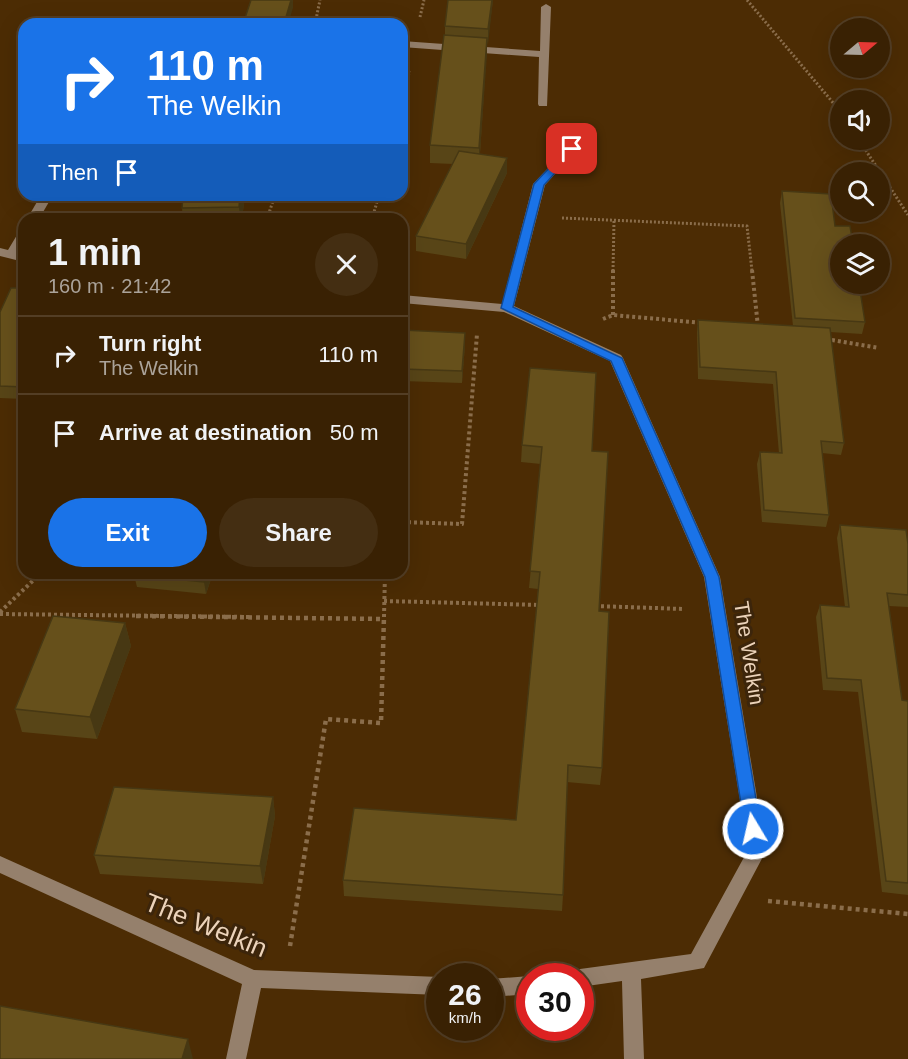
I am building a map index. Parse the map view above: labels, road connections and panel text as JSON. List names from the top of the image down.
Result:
{
  "streets": {
    "street": ["The Welkin"]
  },
  "north": "right",
  "page": {
    "turn": ["110 m", "The Welkin"],
    "then": "Then",
    "heading": ["1 min", "160 m · 21:42"],
    "list": [
      {
        "name": "Turn right",
        "note": "The Welkin",
        "value": "110 m"
      },
      {
        "name": "Arrive at destination",
        "value": "50 m"
      }
    ],
    "buttons": ["Exit", "Share"],
    "speed": "26 km/h",
    "limit": "30"
  }
}
